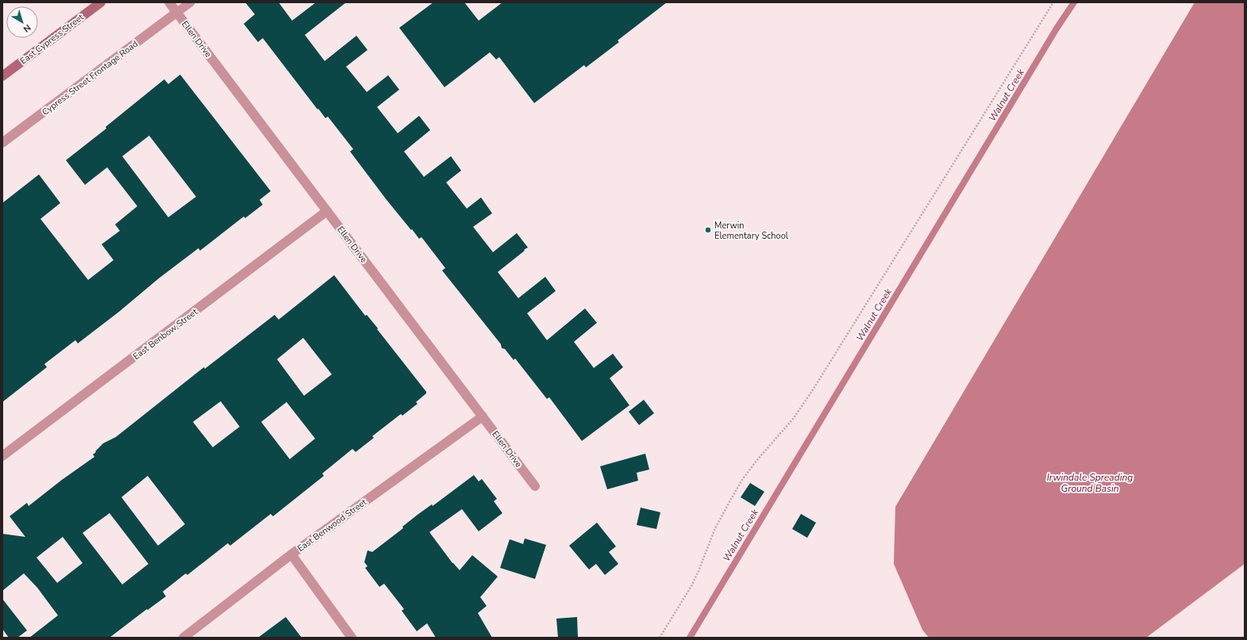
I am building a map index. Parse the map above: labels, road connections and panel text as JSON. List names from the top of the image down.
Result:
{
  "streets": {
    "main road": ["East Cypress Street"],
    "street": [
      "Ellen Drive",
      "Cypress Street Frontage Road",
      "East Benbow Street",
      "East Benwood Street"
    ]
  },
  "crossings": [
    ["Ellen Drive", "Cypress Street Frontage Road"],
    ["Ellen Drive", "East Benbow Street"],
    ["Ellen Drive", "East Benwood Street"]
  ],
  "water": ["Walnut Creek", "Irwindale Spreading Ground Basin"],
  "places": ["Merwin Elementary School"],
  "north": "bottom right"
}
